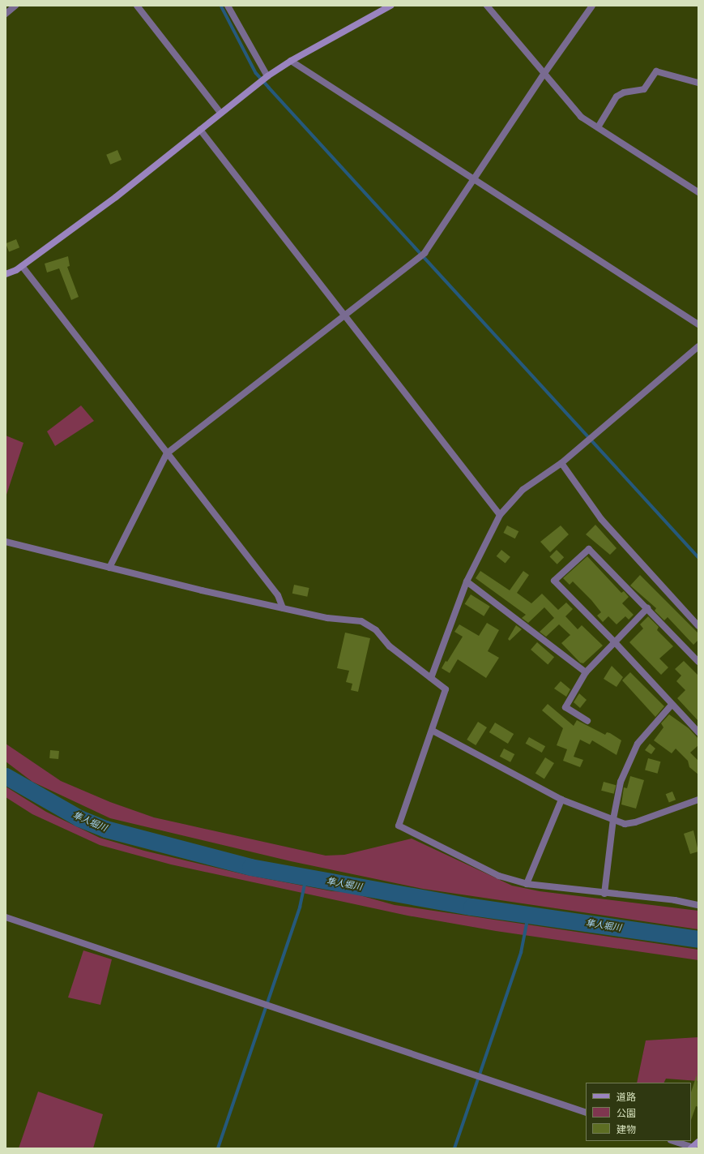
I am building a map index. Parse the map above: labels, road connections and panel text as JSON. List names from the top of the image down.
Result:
{
  "water": ["隼人堀川"],
  "legend": ["道路", "公園", "建物"]
}
